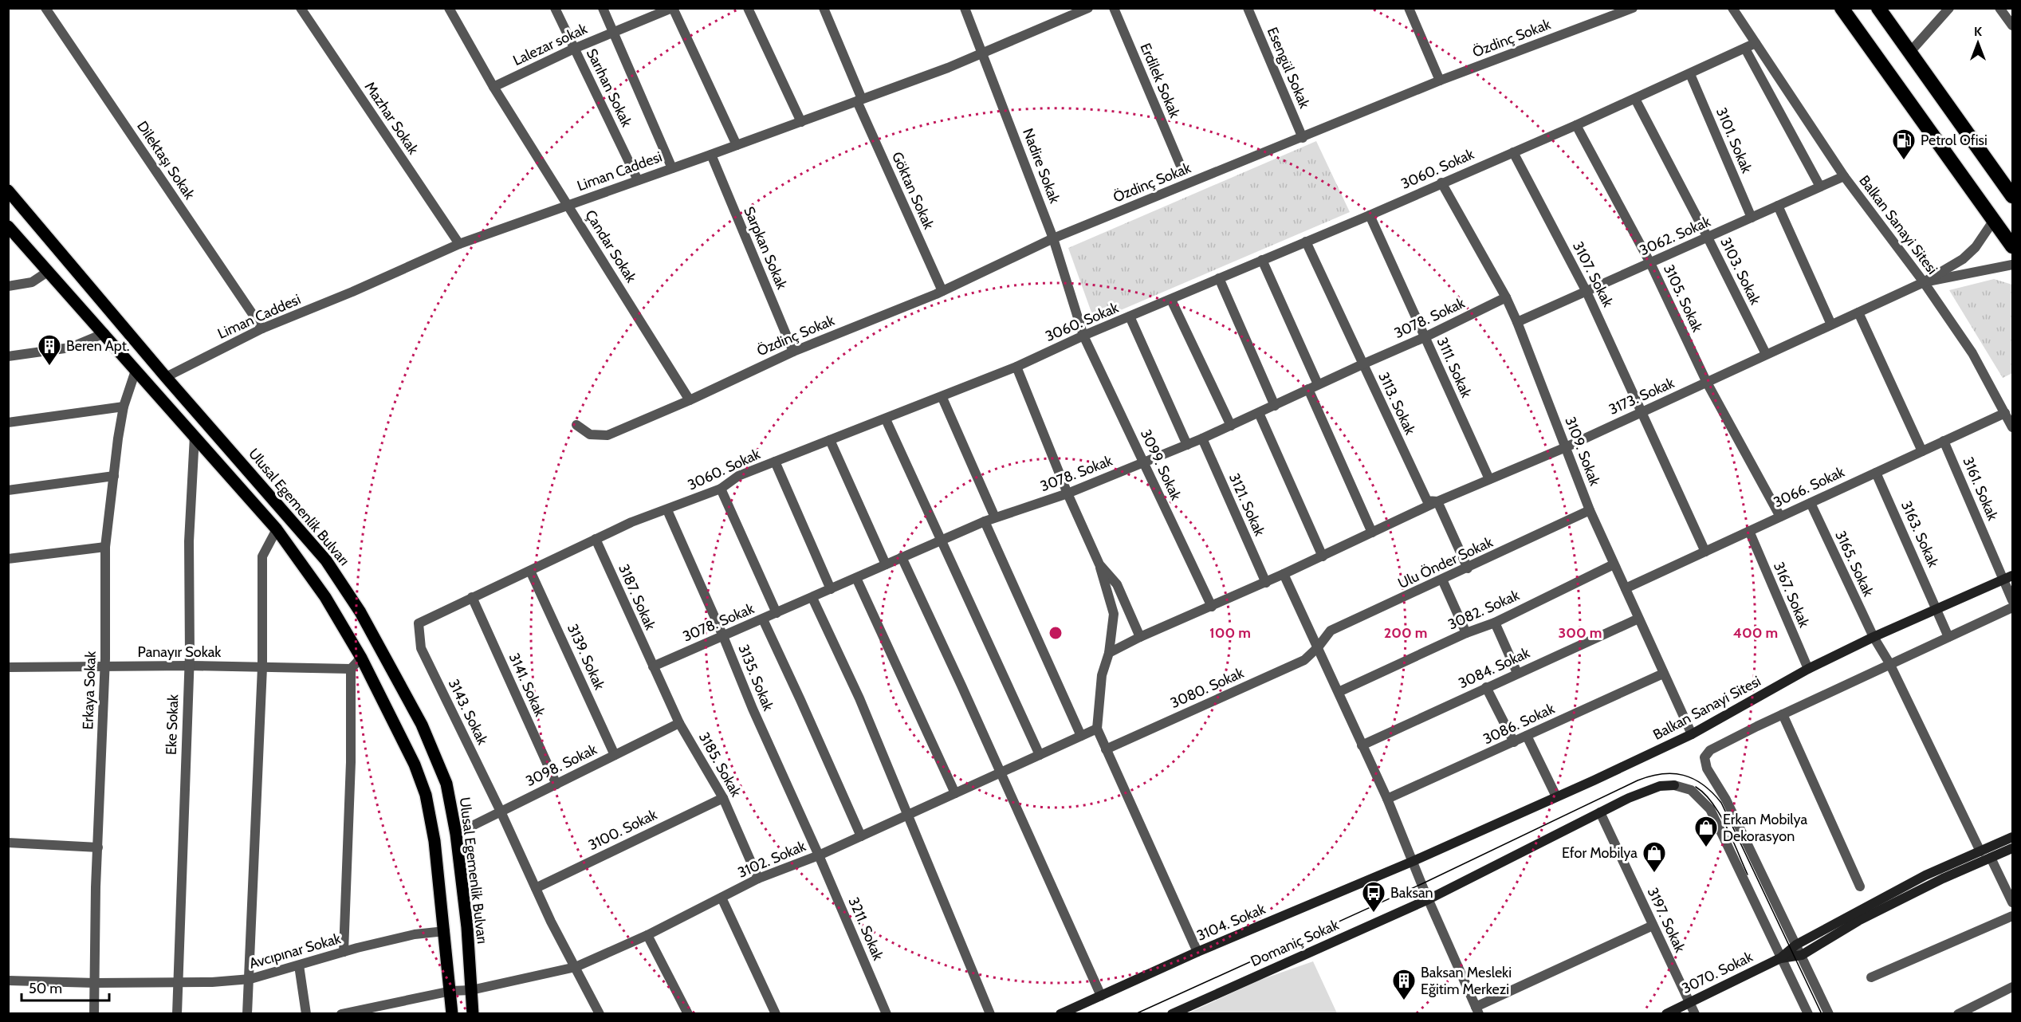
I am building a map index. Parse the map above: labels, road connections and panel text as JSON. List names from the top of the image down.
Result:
{
  "streets": {
    "main road": ["Ulusal Egemenlik Bulvarı"],
    "street": [
      "Özdinç Sokak",
      "Lalezar sokak",
      "Esengül Sokak",
      "Erdilek Sokak",
      "Sarıhan Sokak",
      "Mazhar Sokak",
      "3101. Sokak",
      "Dilektaşı Sokak",
      "Nadire Sokak",
      "3060. Sokak",
      "Liman Caddesi",
      "Göktan Sokak",
      "Balkan Sanayi Sitesi",
      "3062. Sokak",
      "Çandar Sokak",
      "Sarpkan Sokak",
      "3103. Sokak",
      "3107. Sokak",
      "3105. Sokak",
      "3078. Sokak",
      "3111. Sokak",
      "3173. Sokak",
      "3113. Sokak",
      "3109. Sokak",
      "3099. Sokak",
      "3066. Sokak",
      "3161. Sokak",
      "3121. Sokak",
      "3163. Sokak",
      "Ulu Önder Sokak",
      "3165. Sokak",
      "3167. Sokak",
      "3187. Sokak",
      "3082. Sokak",
      "Panayır Sokak",
      "3139. Sokak",
      "3084. Sokak",
      "3135. Sokak",
      "3141. Sokak",
      "3080. Sokak",
      "Erkaya Sokak",
      "3143. Sokak",
      "3086. Sokak",
      "Eke Sokak",
      "3185. Sokak",
      "3098. Sokak",
      "3100. Sokak",
      "3102. Sokak",
      "3197. Sokak",
      "3104. Sokak",
      "3211. Sokak",
      "Domaniç Sokak",
      "Avcıpınar Sokak",
      "3070. Sokak"
    ]
  },
  "crossings": [
    ["Özdinç Sokak", "Esengül Sokak"],
    ["Özdinç Sokak", "Nadire Sokak"],
    ["Özdinç Sokak", "Göktan Sokak"],
    ["Özdinç Sokak", "Çandar Sokak"],
    ["Özdinç Sokak", "Sarpkan Sokak"],
    ["Lalezar sokak", "Sarıhan Sokak"],
    ["Lalezar sokak", "Çandar Sokak"],
    ["Sarıhan Sokak", "Liman Caddesi"],
    ["Mazhar Sokak", "Liman Caddesi"],
    ["3101. Sokak", "3060. Sokak"],
    ["3101. Sokak", "3062. Sokak"],
    ["Dilektaşı Sokak", "Liman Caddesi"],
    ["Nadire Sokak", "3060. Sokak"],
    ["Nadire Sokak", "Liman Caddesi"],
    ["Nadire Sokak", "3099. Sokak"],
    ["3060. Sokak", "Balkan Sanayi Sitesi"],
    ["3060. Sokak", "3103. Sokak"],
    ["3060. Sokak", "3107. Sokak"],
    ["3060. Sokak", "3105. Sokak"],
    ["3060. Sokak", "3111. Sokak"],
    ["3060. Sokak", "3113. Sokak"],
    ["3060. Sokak", "3109. Sokak"],
    ["3060. Sokak", "3099. Sokak"],
    ["3060. Sokak", "3187. Sokak"],
    ["3060. Sokak", "3139. Sokak"],
    ["3060. Sokak", "3135. Sokak"],
    ["3060. Sokak", "3141. Sokak"],
    ["3060. Sokak", "3143. Sokak"],
    ["Liman Caddesi", "Göktan Sokak"],
    ["Liman Caddesi", "Çandar Sokak"],
    ["Liman Caddesi", "Sarpkan Sokak"],
    ["Liman Caddesi", "Ulusal Egemenlik Bulvarı"],
    ["Balkan Sanayi Sitesi", "3062. Sokak"],
    ["Balkan Sanayi Sitesi", "3173. Sokak"],
    ["Balkan Sanayi Sitesi", "3109. Sokak"],
    ["Balkan Sanayi Sitesi", "3066. Sokak"],
    ["Balkan Sanayi Sitesi", "3161. Sokak"],
    ["Balkan Sanayi Sitesi", "3163. Sokak"],
    ["Balkan Sanayi Sitesi", "3165. Sokak"],
    ["Balkan Sanayi Sitesi", "3167. Sokak"],
    ["Balkan Sanayi Sitesi", "3104. Sokak"],
    ["3062. Sokak", "3103. Sokak"],
    ["3062. Sokak", "3107. Sokak"],
    ["3062. Sokak", "3105. Sokak"],
    ["3062. Sokak", "3109. Sokak"],
    ["3103. Sokak", "3173. Sokak"],
    ["3107. Sokak", "3173. Sokak"],
    ["3107. Sokak", "3066. Sokak"],
    ["3105. Sokak", "3173. Sokak"],
    ["3105. Sokak", "3066. Sokak"],
    ["3078. Sokak", "3111. Sokak"],
    ["3078. Sokak", "3113. Sokak"],
    ["3078. Sokak", "3109. Sokak"],
    ["3078. Sokak", "3099. Sokak"],
    ["3078. Sokak", "3121. Sokak"],
    ["3078. Sokak", "3187. Sokak"],
    ["3078. Sokak", "3135. Sokak"],
    ["3078. Sokak", "3185. Sokak"],
    ["3111. Sokak", "3173. Sokak"],
    ["3173. Sokak", "3113. Sokak"],
    ["3173. Sokak", "3109. Sokak"],
    ["3173. Sokak", "3099. Sokak"],
    ["3173. Sokak", "3121. Sokak"],
    ["3113. Sokak", "Ulu Önder Sokak"],
    ["3109. Sokak", "3066. Sokak"],
    ["3109. Sokak", "Ulu Önder Sokak"],
    ["3109. Sokak", "3082. Sokak"],
    ["3109. Sokak", "3084. Sokak"],
    ["3109. Sokak", "3086. Sokak"],
    ["3066. Sokak", "3161. Sokak"],
    ["3066. Sokak", "3163. Sokak"],
    ["3066. Sokak", "3165. Sokak"],
    ["3066. Sokak", "3167. Sokak"],
    ["Ulusal Egemenlik Bulvarı", "3098. Sokak"],
    ["Ulusal Egemenlik Bulvarı", "3102. Sokak"],
    ["Ulu Önder Sokak", "3080. Sokak"],
    ["3187. Sokak", "3185. Sokak"],
    ["Panayır Sokak", "Erkaya Sokak"],
    ["Panayır Sokak", "Eke Sokak"],
    ["3139. Sokak", "3098. Sokak"],
    ["3135. Sokak", "3102. Sokak"],
    ["3135. Sokak", "3211. Sokak"],
    ["3141. Sokak", "3098. Sokak"],
    ["Erkaya Sokak", "Avcıpınar Sokak"],
    ["3143. Sokak", "3098. Sokak"],
    ["3143. Sokak", "3100. Sokak"],
    ["3143. Sokak", "3102. Sokak"],
    ["Eke Sokak", "Avcıpınar Sokak"],
    ["3185. Sokak", "3098. Sokak"],
    ["3185. Sokak", "3100. Sokak"],
    ["3185. Sokak", "3102. Sokak"],
    ["3102. Sokak", "3211. Sokak"],
    ["3197. Sokak", "Domaniç Sokak"],
    ["3197. Sokak", "3070. Sokak"],
    ["Domaniç Sokak", "3070. Sokak"]
  ],
  "places": {
    "fuel station": ["Petrol Ofisi"],
    "building": ["Beren Apt.", "Baksan Mesleki Eğitim Merkezi"],
    "shop": ["Erkan Mobilya Dekorasyon", "Efor Mobilya"],
    "bus stop": ["Baksan"]
  },
  "scale_bar": "50 m",
  "north": "top",
  "rings": [
    "100 m",
    "200 m",
    "300 m",
    "400 m"
  ]
}
